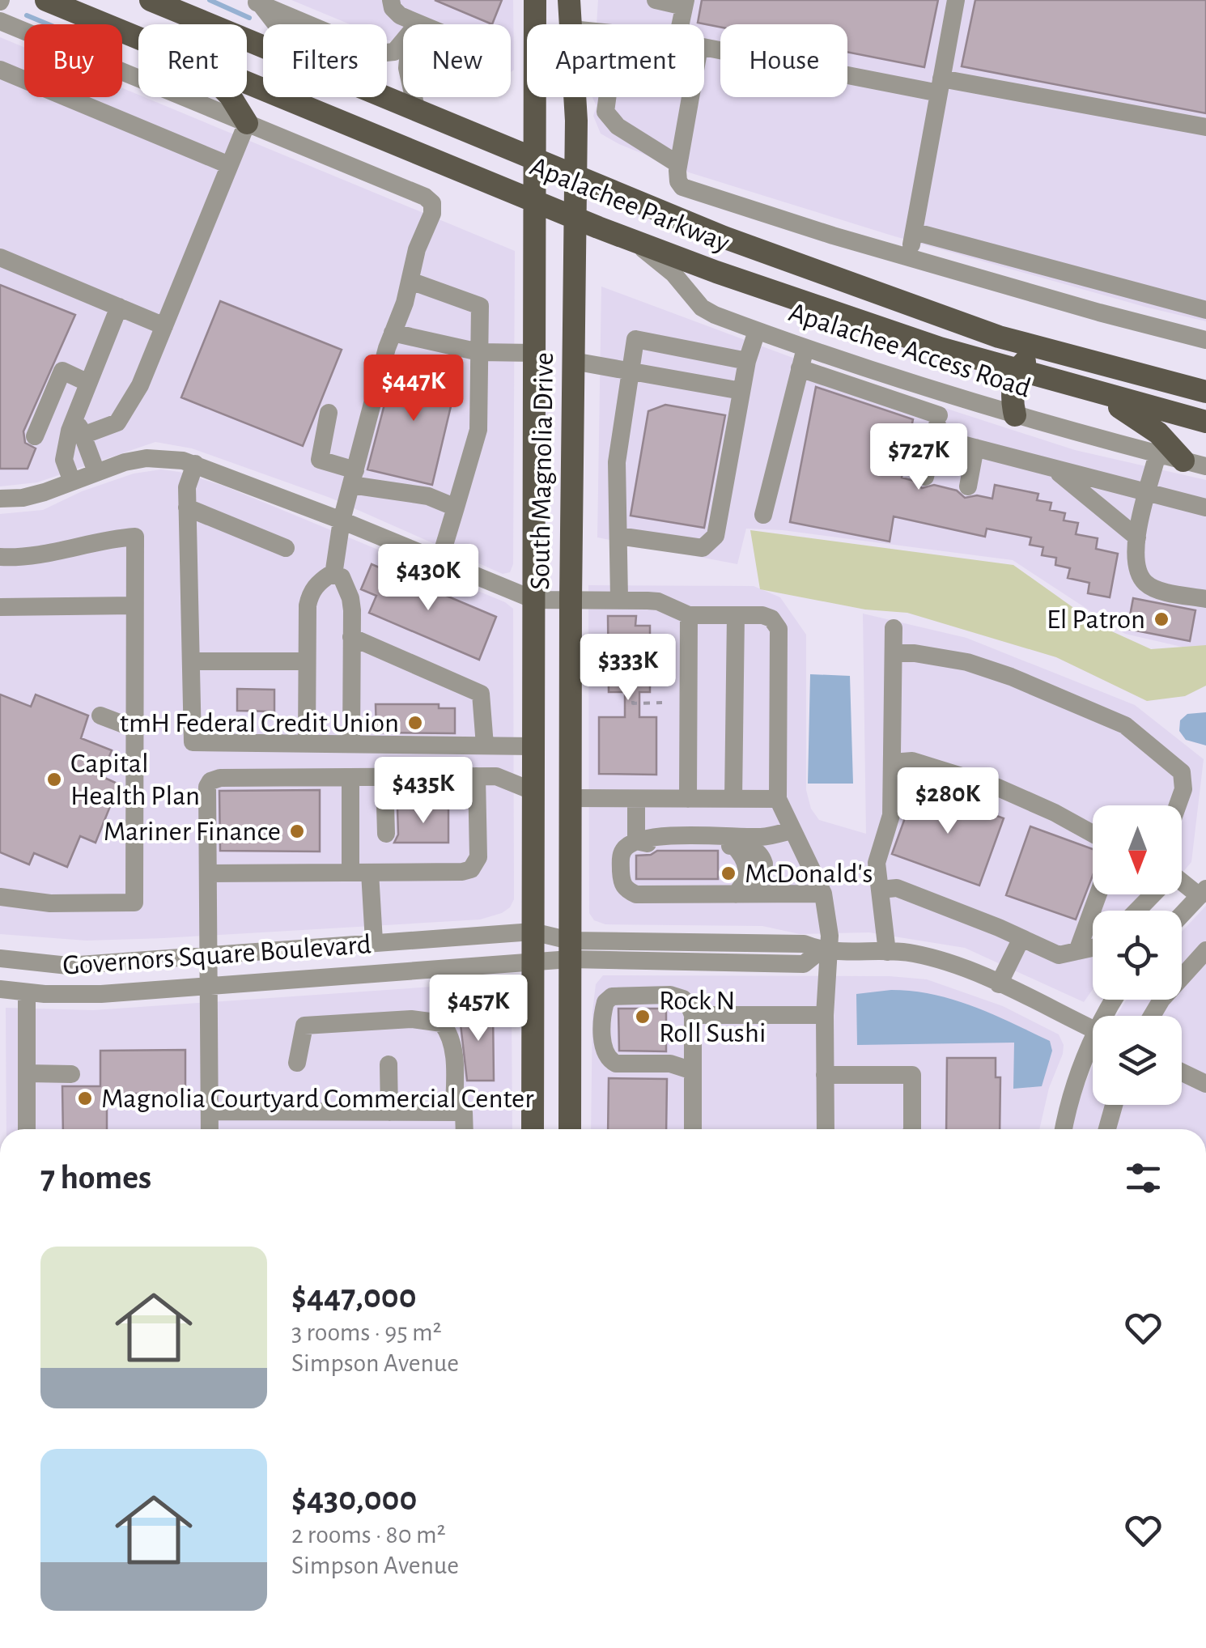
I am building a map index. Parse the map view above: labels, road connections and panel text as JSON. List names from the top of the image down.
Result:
{
  "streets": {
    "main road": ["Apalachee Parkway", "South Magnolia Drive"],
    "street": ["Apalachee Access Road", "Governors Square Boulevard"]
  },
  "crossings": [
    ["Apalachee Parkway", "Apalachee Access Road"],
    ["Apalachee Parkway", "South Magnolia Drive"],
    ["South Magnolia Drive", "Governors Square Boulevard"]
  ],
  "places": [
    "El Patron",
    "tmH Federal Credit Union",
    "Capital Health Plan",
    "Mariner Finance",
    "McDonald's",
    "Rock N Roll Sushi",
    "Magnolia Courtyard Commercial Center"
  ],
  "north": "bottom",
  "page": {
    "chip": [
      "Buy",
      "Rent",
      "Filters",
      "New",
      "Apartment",
      "House"
    ],
    "price": [
      "$447K",
      "$727K",
      "$430K",
      "$333K",
      "$435K",
      "$280K",
      "$457K"
    ],
    "heading": "7 homes",
    "list": [
      {
        "name": "$447,000",
        "note": "3 rooms · 95 m² · Simpson Avenue"
      },
      {
        "name": "$430,000",
        "note": "2 rooms · 80 m² · Simpson Avenue"
      }
    ]
  }
}
